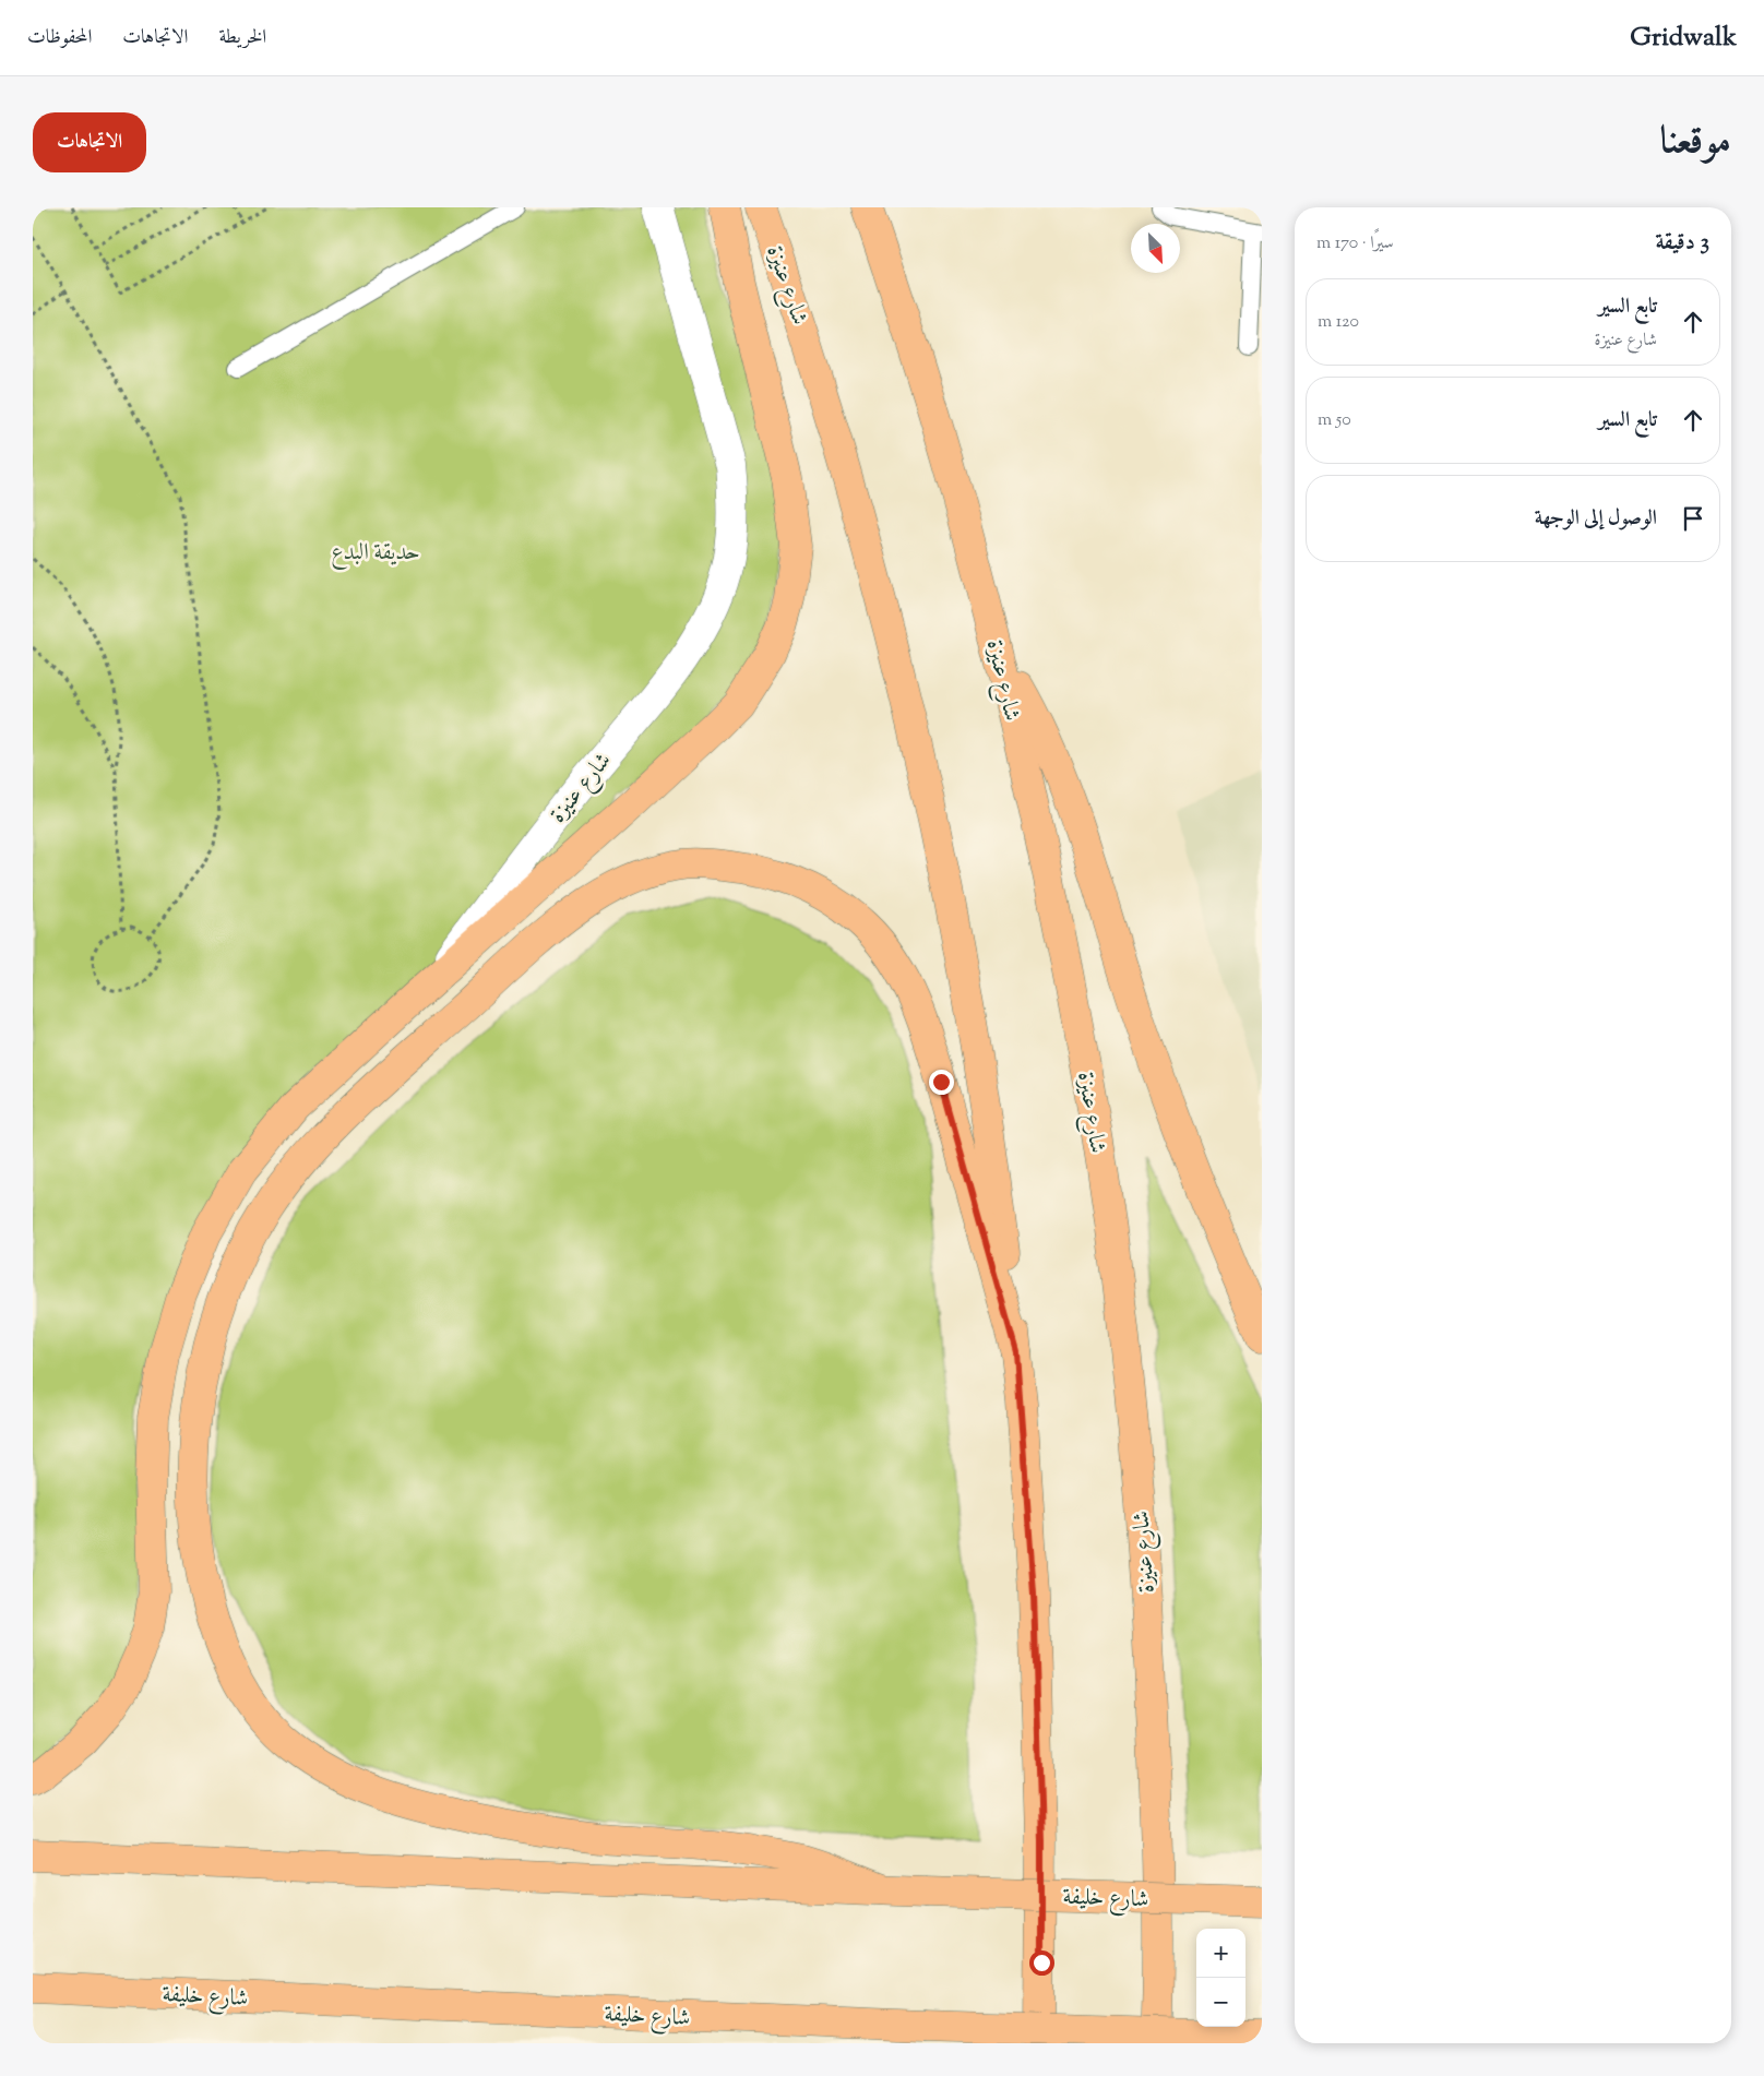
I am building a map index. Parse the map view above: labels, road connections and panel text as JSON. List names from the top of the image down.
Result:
{
  "streets": {
    "main road": ["شارع عنيزة", "شارع خليفة"]
  },
  "parks": ["حديقة البدع"],
  "north": "bottom right",
  "page": {
    "header": "Gridwalk",
    "nav": ["الخريطة", "الاتجاهات", "المحفوظات"],
    "title": "موقعنا",
    "buttons": "الاتجاهات",
    "heading": ["3 دقيقة", "سيرًا · 170 m"],
    "list": [
      ["تابع السير", "شارع عنيزة", "120 m"],
      ["تابع السير", "50 m"],
      "الوصول إلى الوجهة"
    ],
    "map_buttons": ["+", "−"]
  }
}
